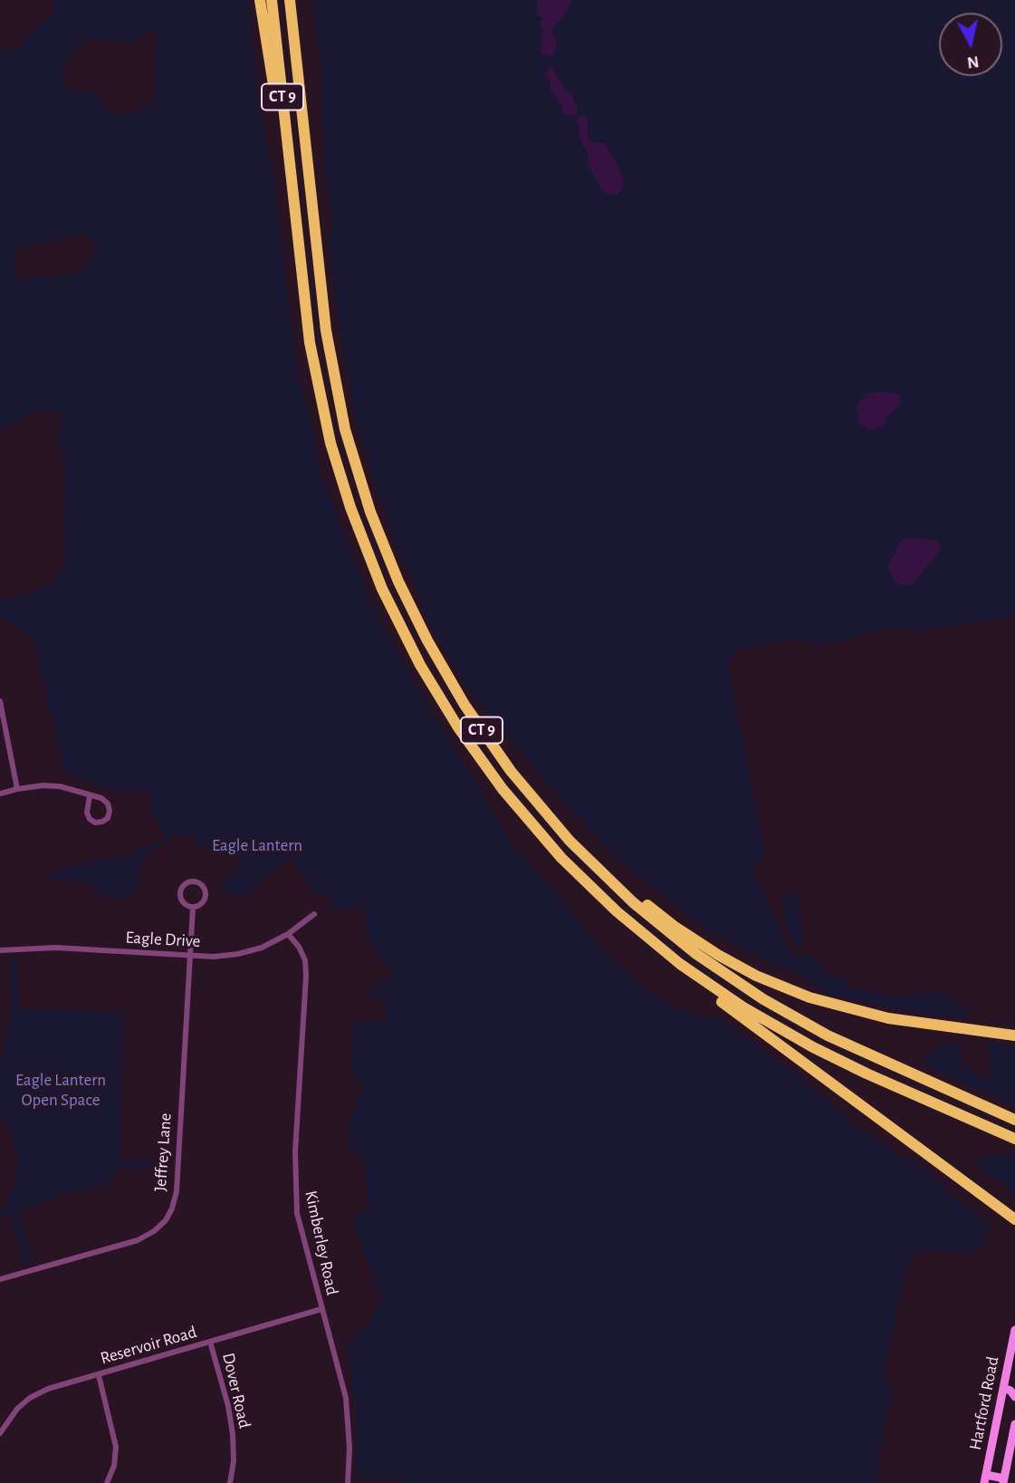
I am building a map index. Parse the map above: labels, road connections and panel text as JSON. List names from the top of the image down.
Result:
{
  "streets": {
    "highway": ["CT 9"],
    "main road": ["Hartford Road"],
    "street": [
      "Eagle Drive",
      "Jeffrey Lane",
      "Kimberley Road",
      "Reservoir Road",
      "Dover Road"
    ]
  },
  "crossings": [
    ["Eagle Drive", "Jeffrey Lane"],
    ["Eagle Drive", "Kimberley Road"],
    ["Kimberley Road", "Reservoir Road"],
    ["Reservoir Road", "Dover Road"]
  ],
  "parks": ["Eagle Lantern", "Eagle Lantern Open Space"],
  "north": "bottom"
}
